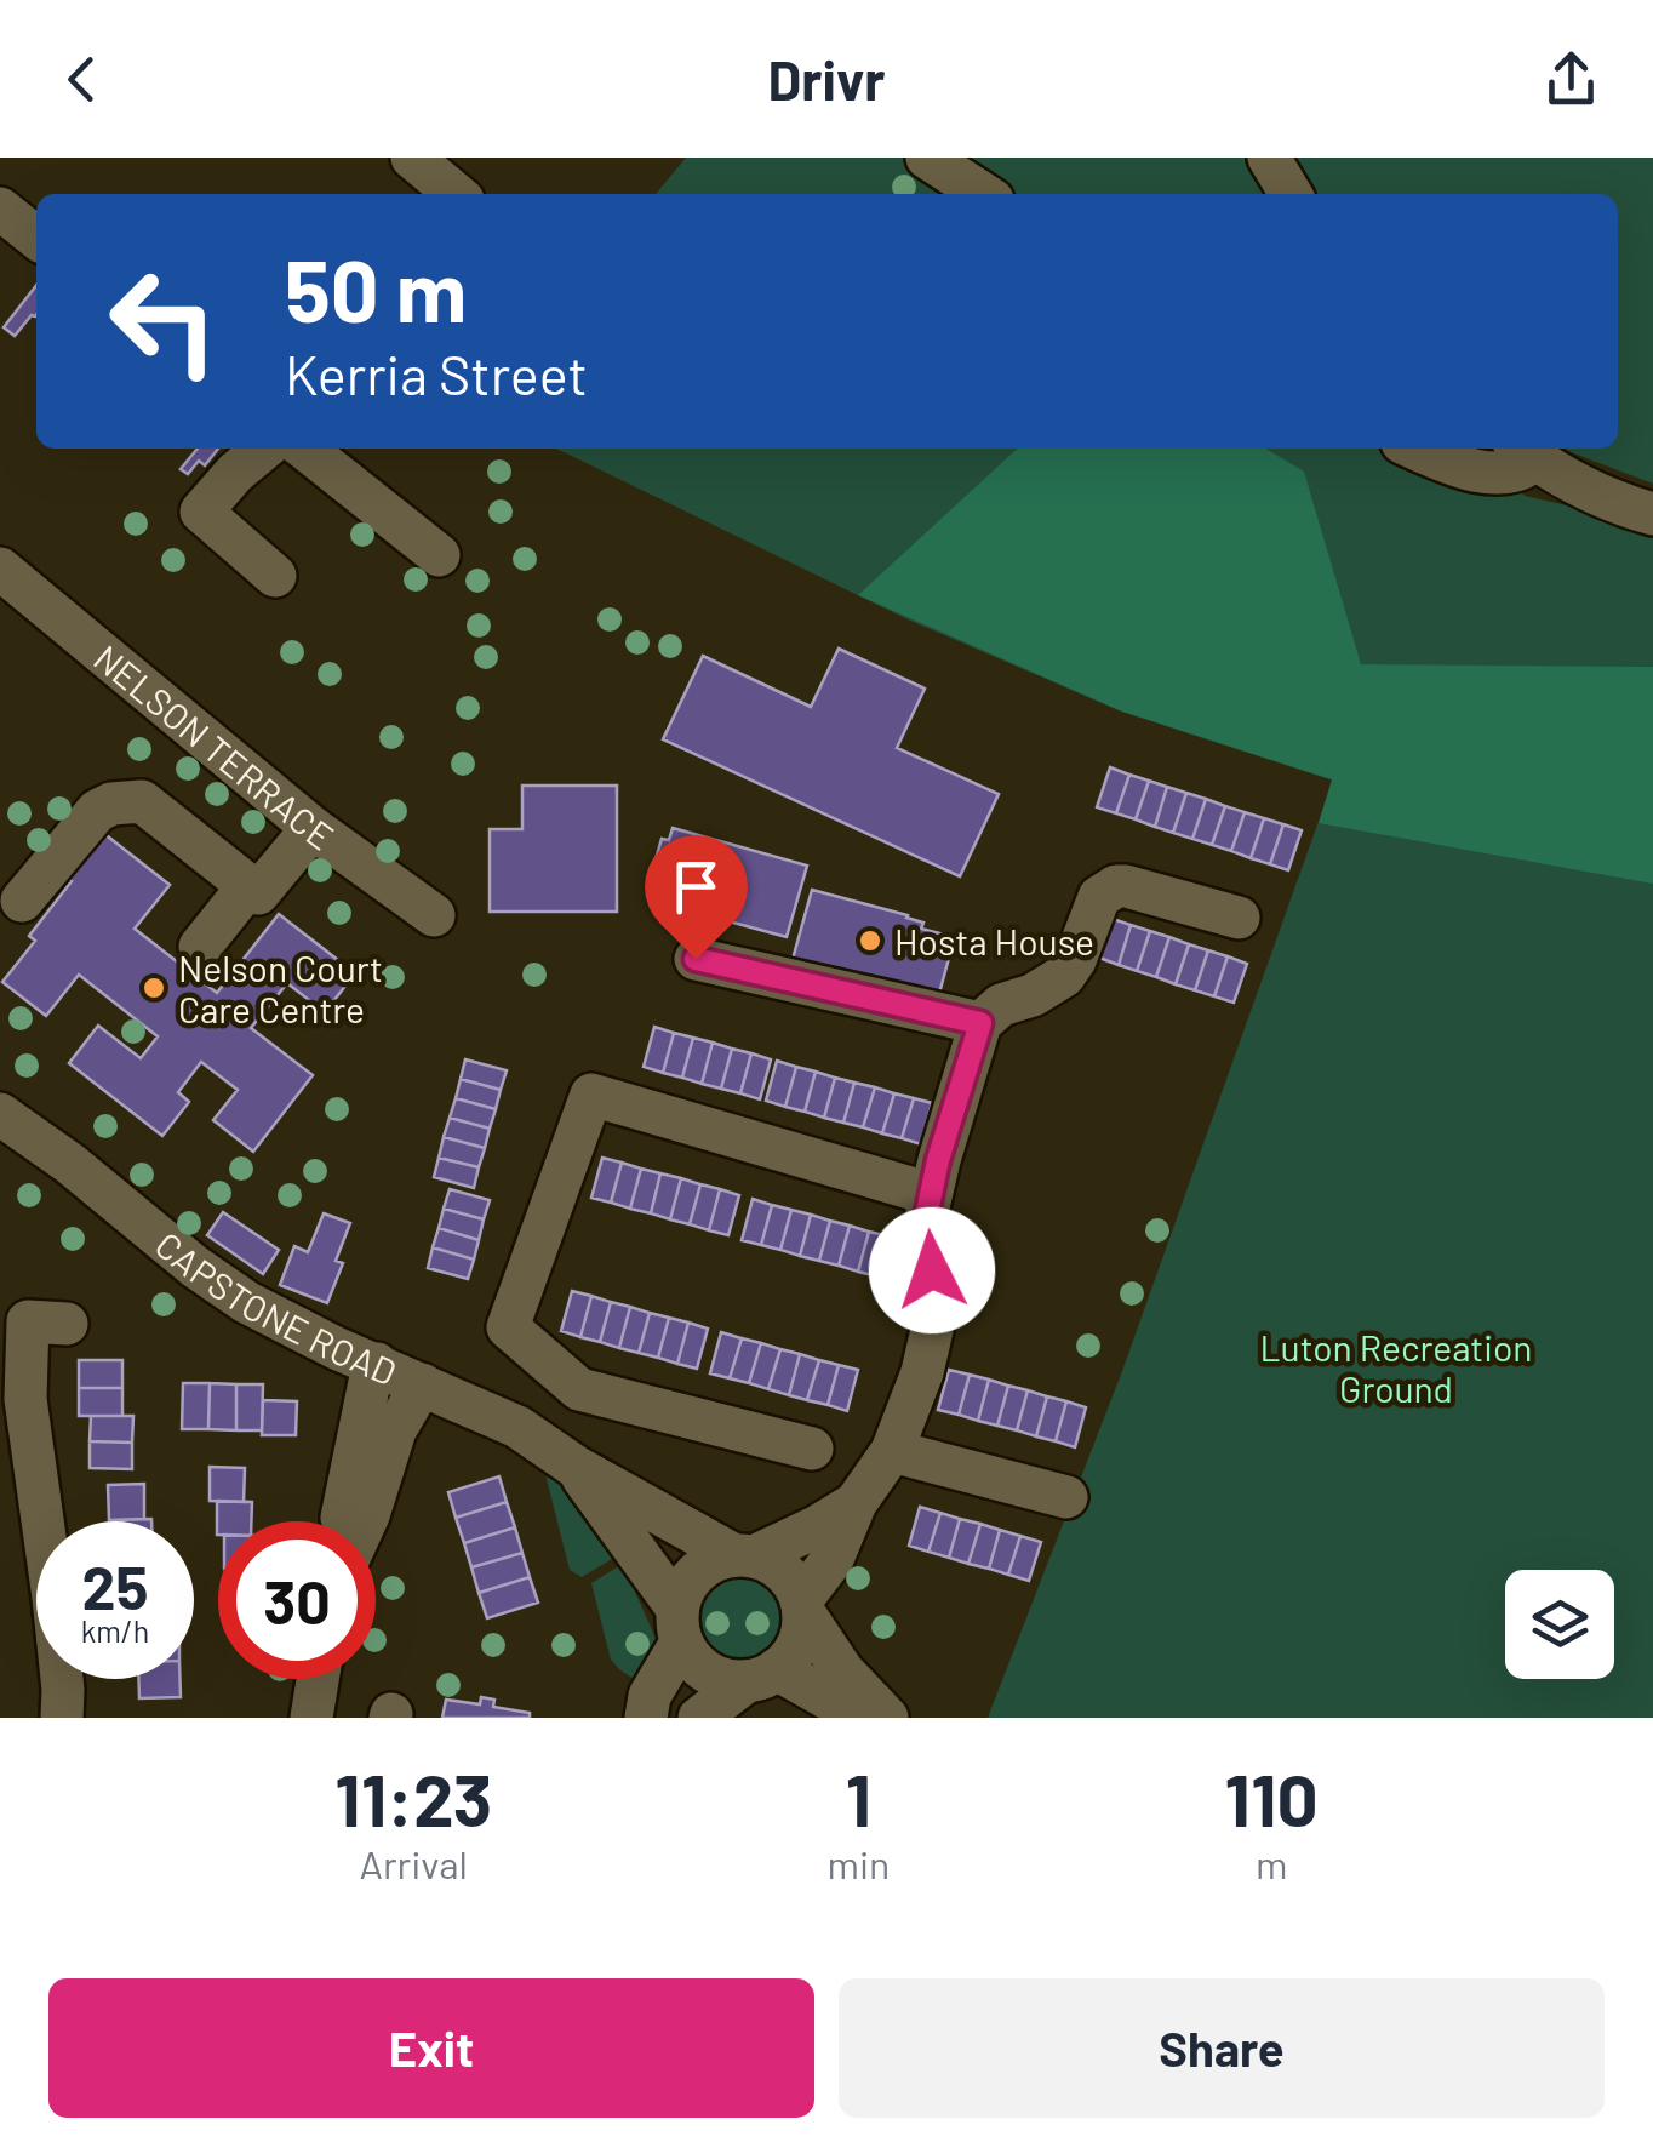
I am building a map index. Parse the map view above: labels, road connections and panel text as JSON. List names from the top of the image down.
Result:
{
  "streets": {
    "street": ["NELSON TERRACE", "CAPSTONE ROAD"]
  },
  "parks": ["Luton Recreation Ground"],
  "places": ["Hosta House", "Nelson Court Care Centre"],
  "page": {
    "header": "Drivr",
    "turn": ["50 m", "Kerria Street"],
    "speed": "25 km/h",
    "limit": "30",
    "eta": [
      "11:23",
      "Arrival",
      "1",
      "min",
      "110",
      "m"
    ],
    "buttons": ["Exit", "Share"]
  }
}
